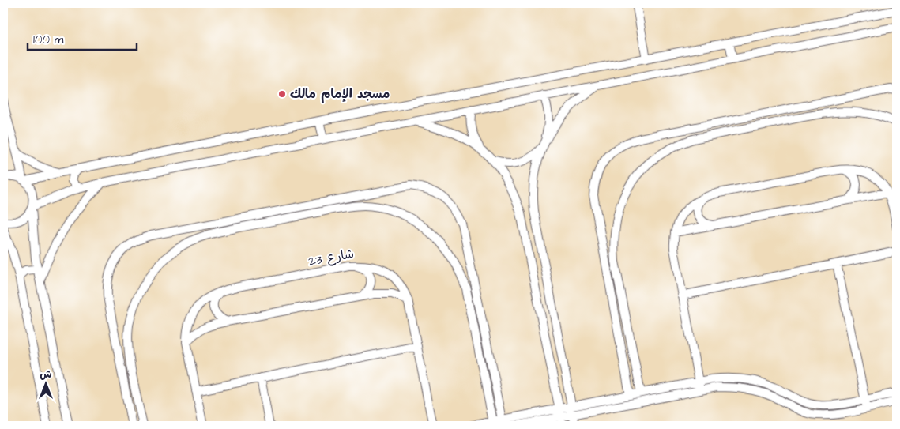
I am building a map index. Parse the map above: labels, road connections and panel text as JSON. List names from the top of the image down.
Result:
{
  "streets": {
    "street": ["شارع 23"]
  },
  "places": ["مسجد الإمام مالك"],
  "scale_bar": "100 m",
  "north": "top"
}
